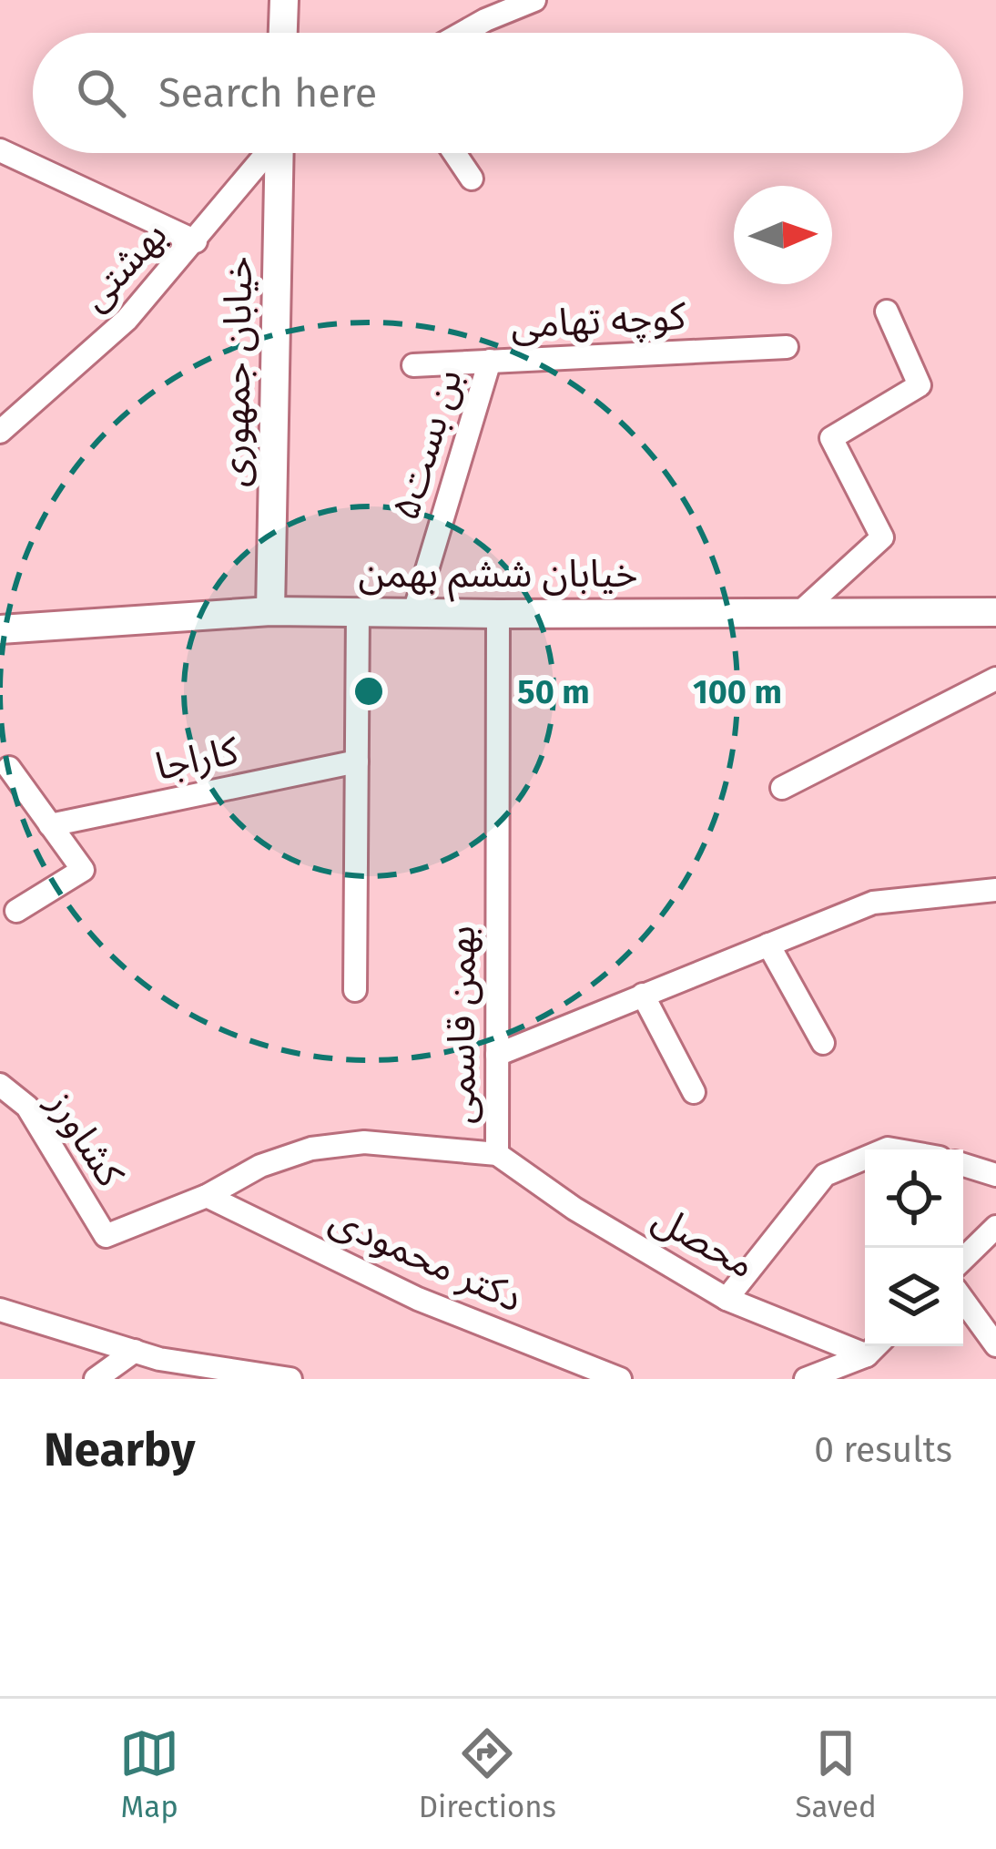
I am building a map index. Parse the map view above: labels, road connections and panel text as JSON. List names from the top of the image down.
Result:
{
  "streets": {
    "street": [
      "بهشتی",
      "کوچه تهامی",
      "خیابان جمهوری",
      "بن بست۵",
      "خیابان ششم بهمن",
      "کاراجا",
      "بهمن قاسمی",
      "کشاورز",
      "محصل",
      "دکتر محمودی"
    ]
  },
  "crossings": [
    ["کوچه تهامی", "بن بست۵"],
    ["خیابان جمهوری", "خیابان ششم بهمن"],
    ["بن بست۵", "خیابان ششم بهمن"],
    ["خیابان ششم بهمن", "بهمن قاسمی"],
    ["بهمن قاسمی", "کشاورز"],
    ["بهمن قاسمی", "محصل"],
    ["بهمن قاسمی", "دکتر محمودی"]
  ],
  "north": "right",
  "page": {
    "search": "Search here",
    "heading": ["Nearby", "0 results"],
    "nav": ["Map", "Directions", "Saved"]
  },
  "rings": ["50 m", "100 m"]
}
